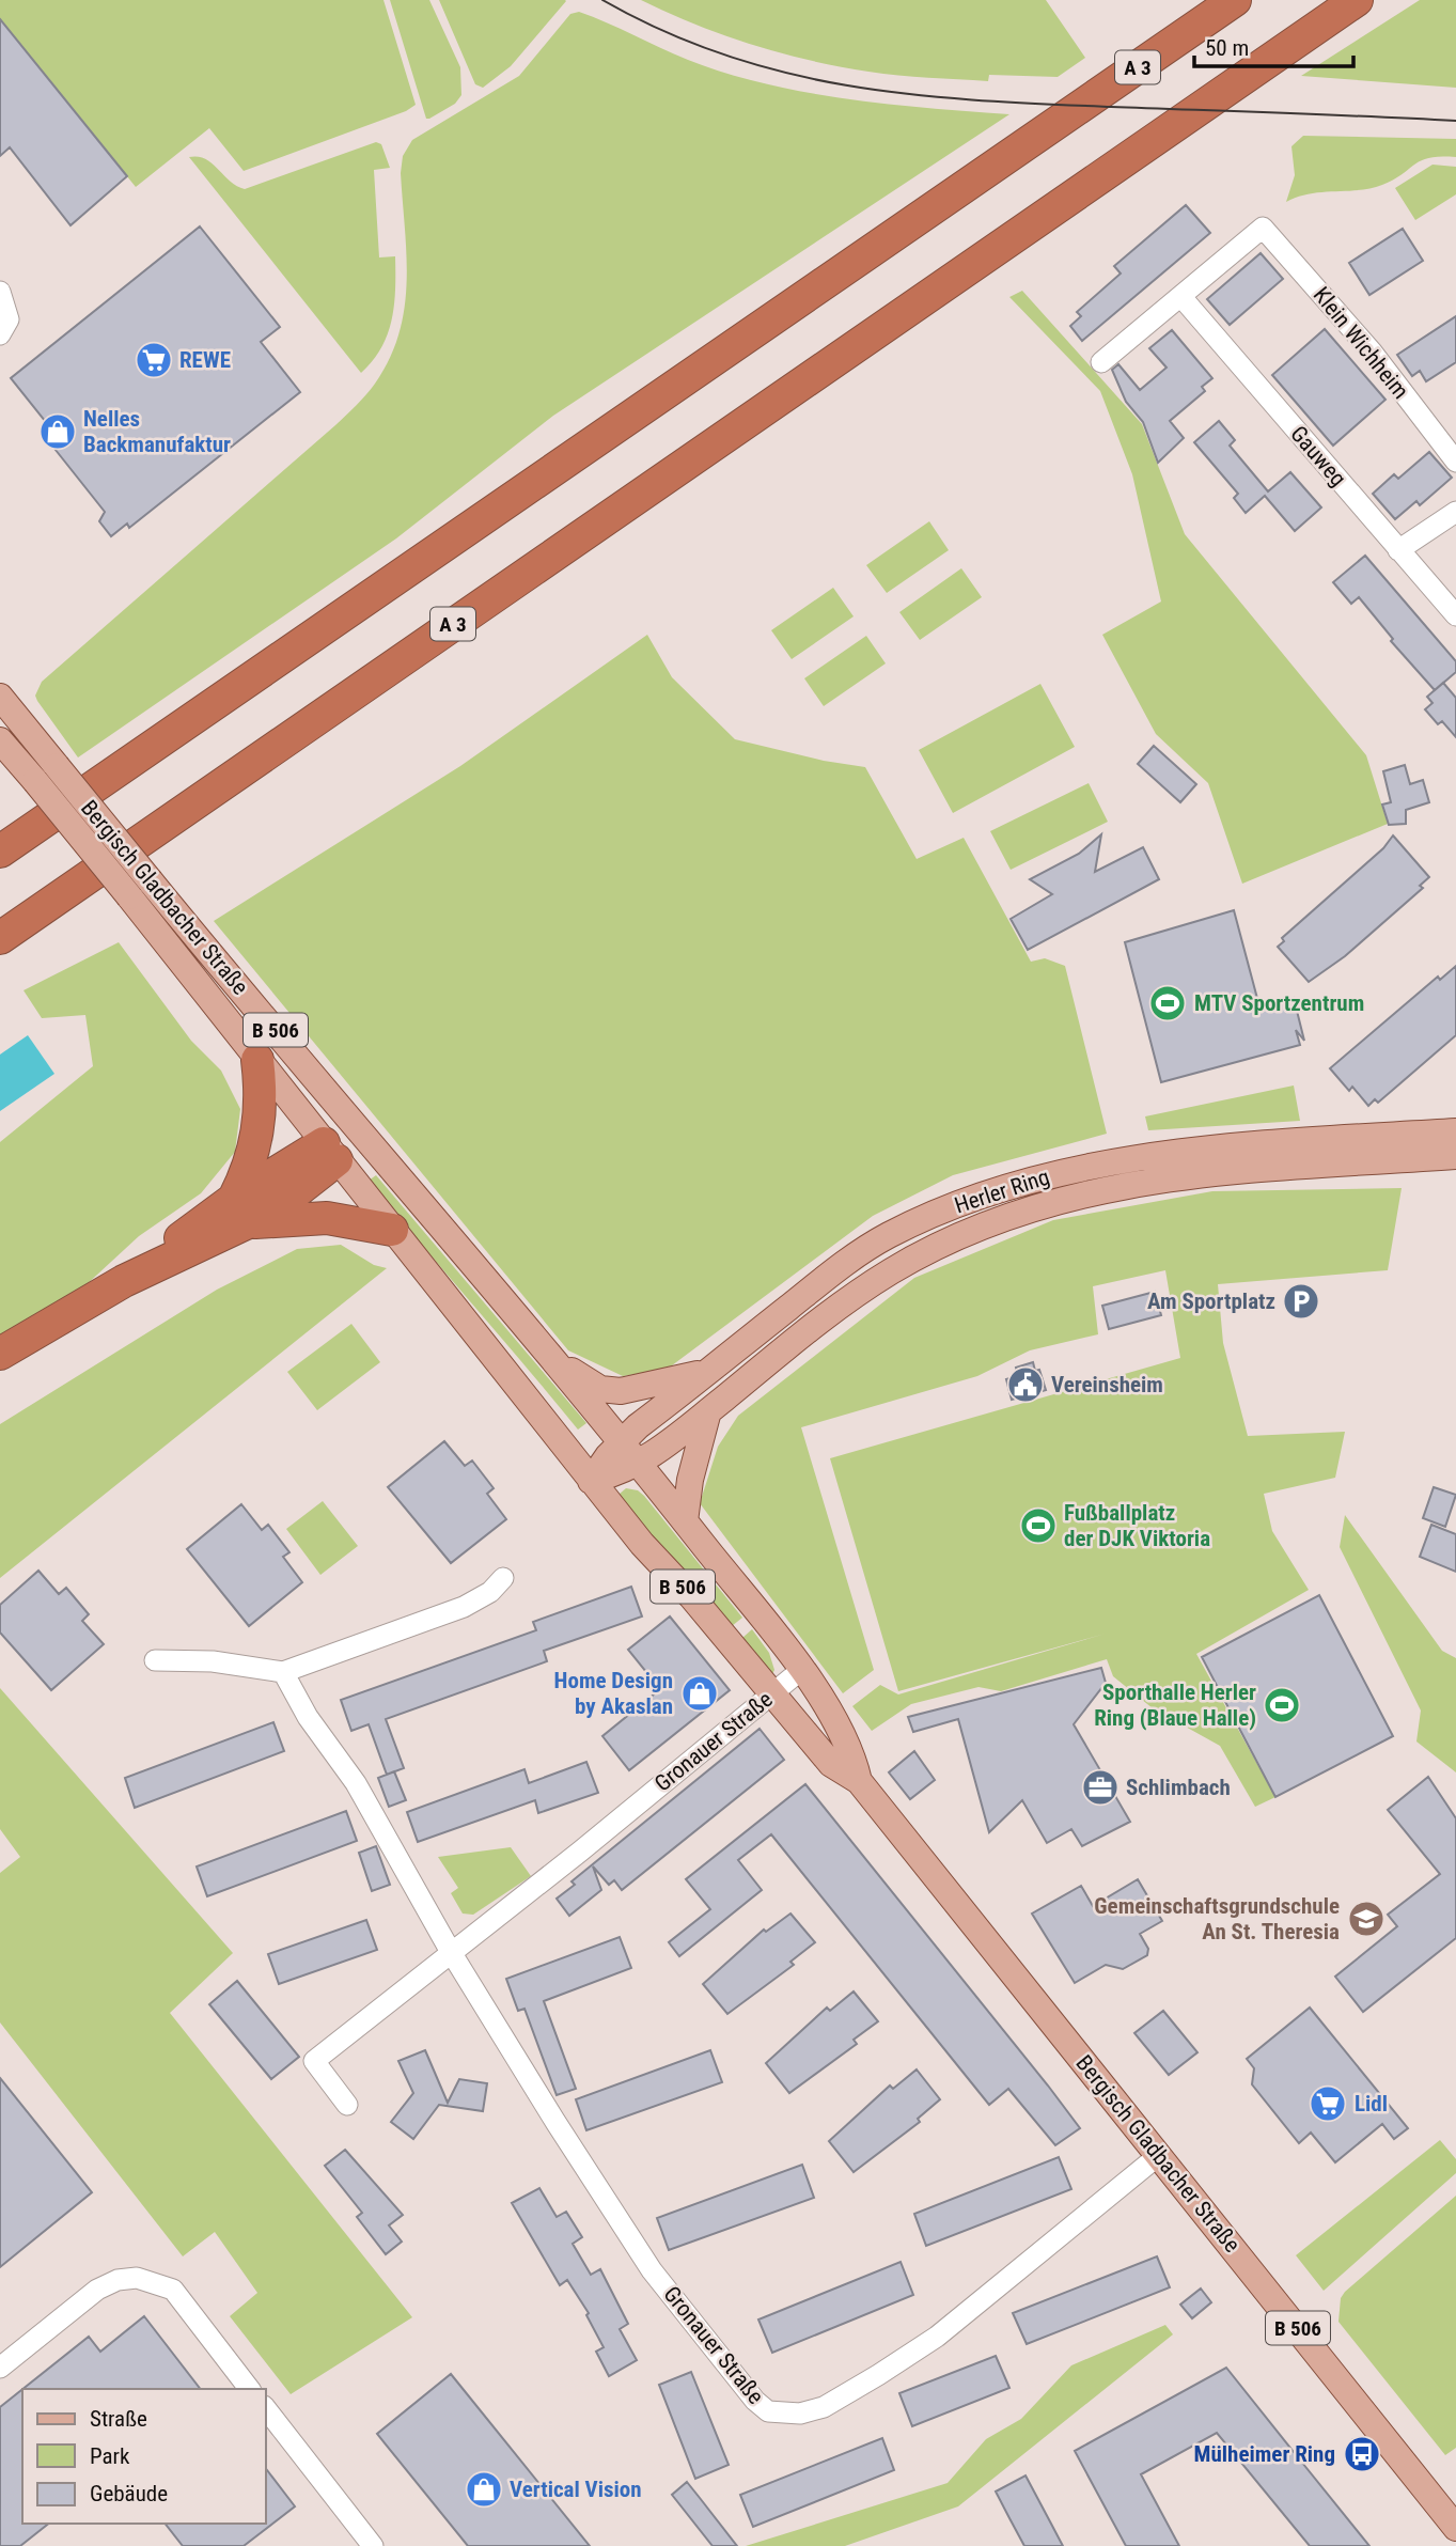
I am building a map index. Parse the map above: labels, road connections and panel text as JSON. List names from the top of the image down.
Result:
{
  "streets": {
    "highway": ["A 3"],
    "main road": ["Bergisch Gladbacher Straße", "B 506", "Herler Ring"],
    "street": ["Klein Wichheim", "Gauweg", "Gronauer Straße"]
  },
  "crossings": [
    ["Klein Wichheim", "Gauweg"],
    ["Bergisch Gladbacher Straße", "Herler Ring"],
    ["Bergisch Gladbacher Straße", "Gronauer Straße"]
  ],
  "places": {
    "supermarket": ["REWE", "Lidl"],
    "shop": ["Nelles Backmanufaktur", "Home Design by Akaslan", "Vertical Vision"],
    "sports": ["MTV Sportzentrum", "Fußballplatz der DJK Viktoria", "Sporthalle Herler Ring (Blaue Halle)"],
    "parking": ["Am Sportplatz"],
    "public building": ["Vereinsheim"],
    "office": ["Schlimbach"],
    "school or university": ["Gemeinschaftsgrundschule An St. Theresia"],
    "bus stop": ["Mülheimer Ring"]
  },
  "legend": ["Straße", "Park", "Gebäude"],
  "scale_bar": "50 m"
}
